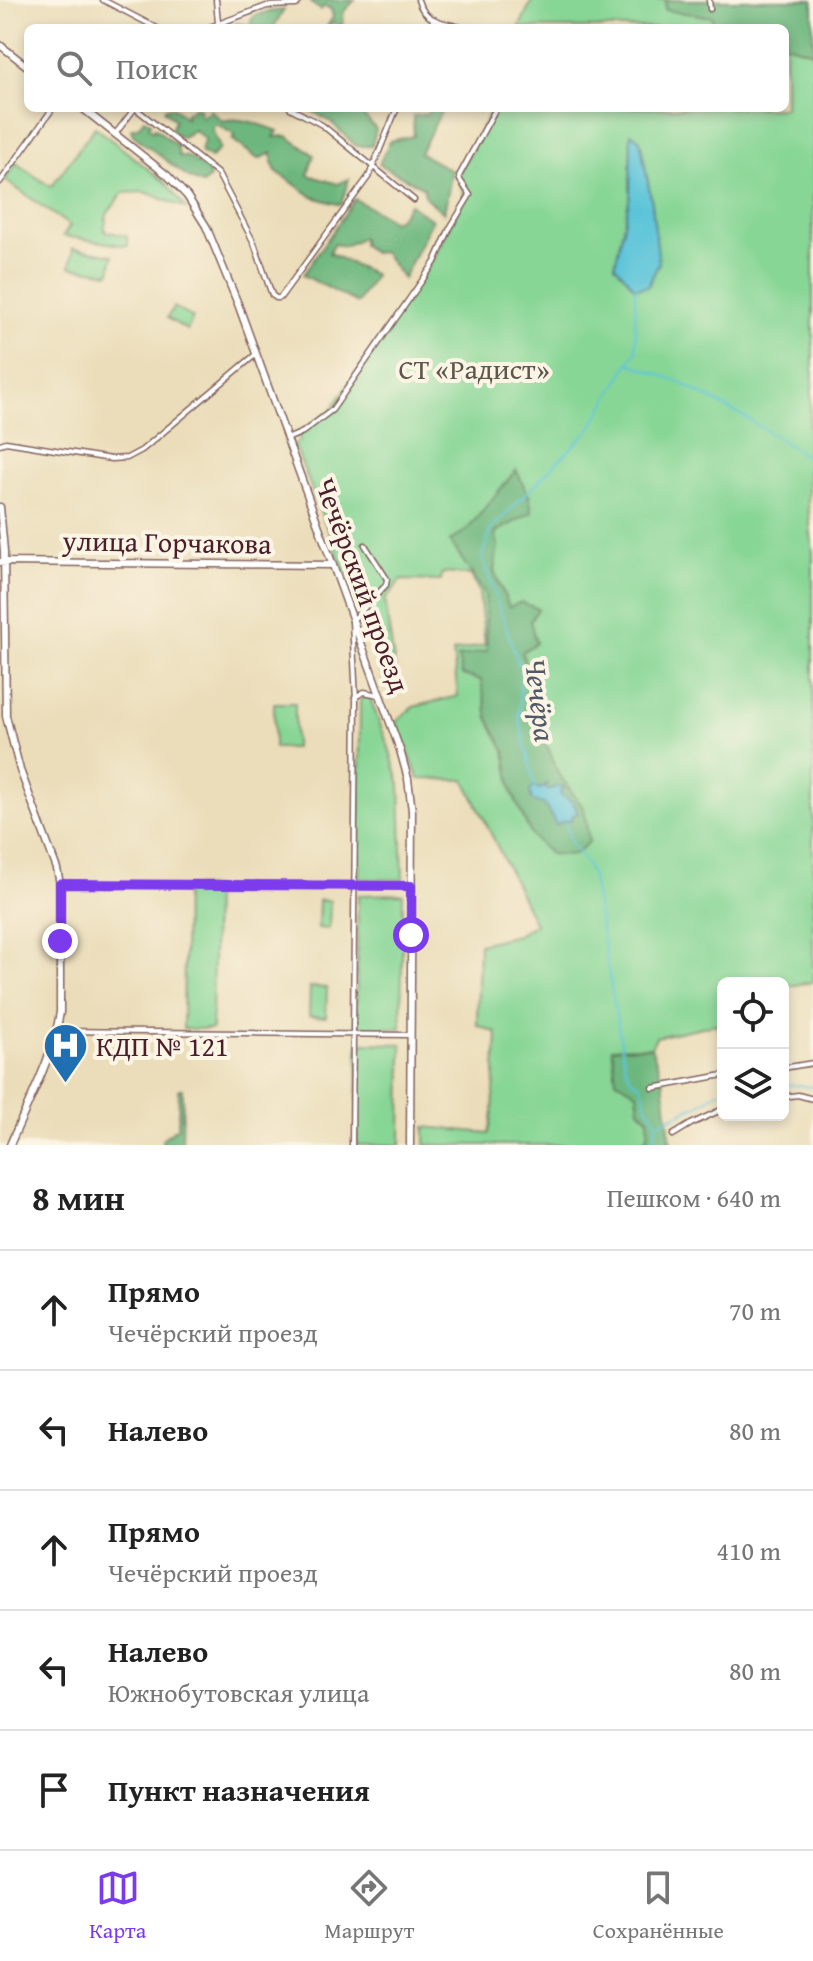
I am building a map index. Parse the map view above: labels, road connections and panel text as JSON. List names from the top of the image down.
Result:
{
  "streets": {
    "main road": ["улица Горчакова", "Чечёрский проезд"]
  },
  "crossings": [
    ["улица Горчакова", "Чечёрский проезд"]
  ],
  "water": ["Чечёра"],
  "parks": ["СТ «Радист»"],
  "places": {
    "hospital": ["КДП № 121"]
  },
  "page": {
    "search": "Поиск",
    "heading": ["8 мин", "Пешком · 640 m"],
    "list": [
      ["Прямо", "Чечёрский проезд", "70 m"],
      ["Налево", "80 m"],
      ["Прямо", "Чечёрский проезд", "410 m"],
      ["Налево", "Южнобутовская улица", "80 m"],
      "Пункт назначения"
    ],
    "nav": ["Карта", "Маршрут", "Сохранённые"]
  }
}
